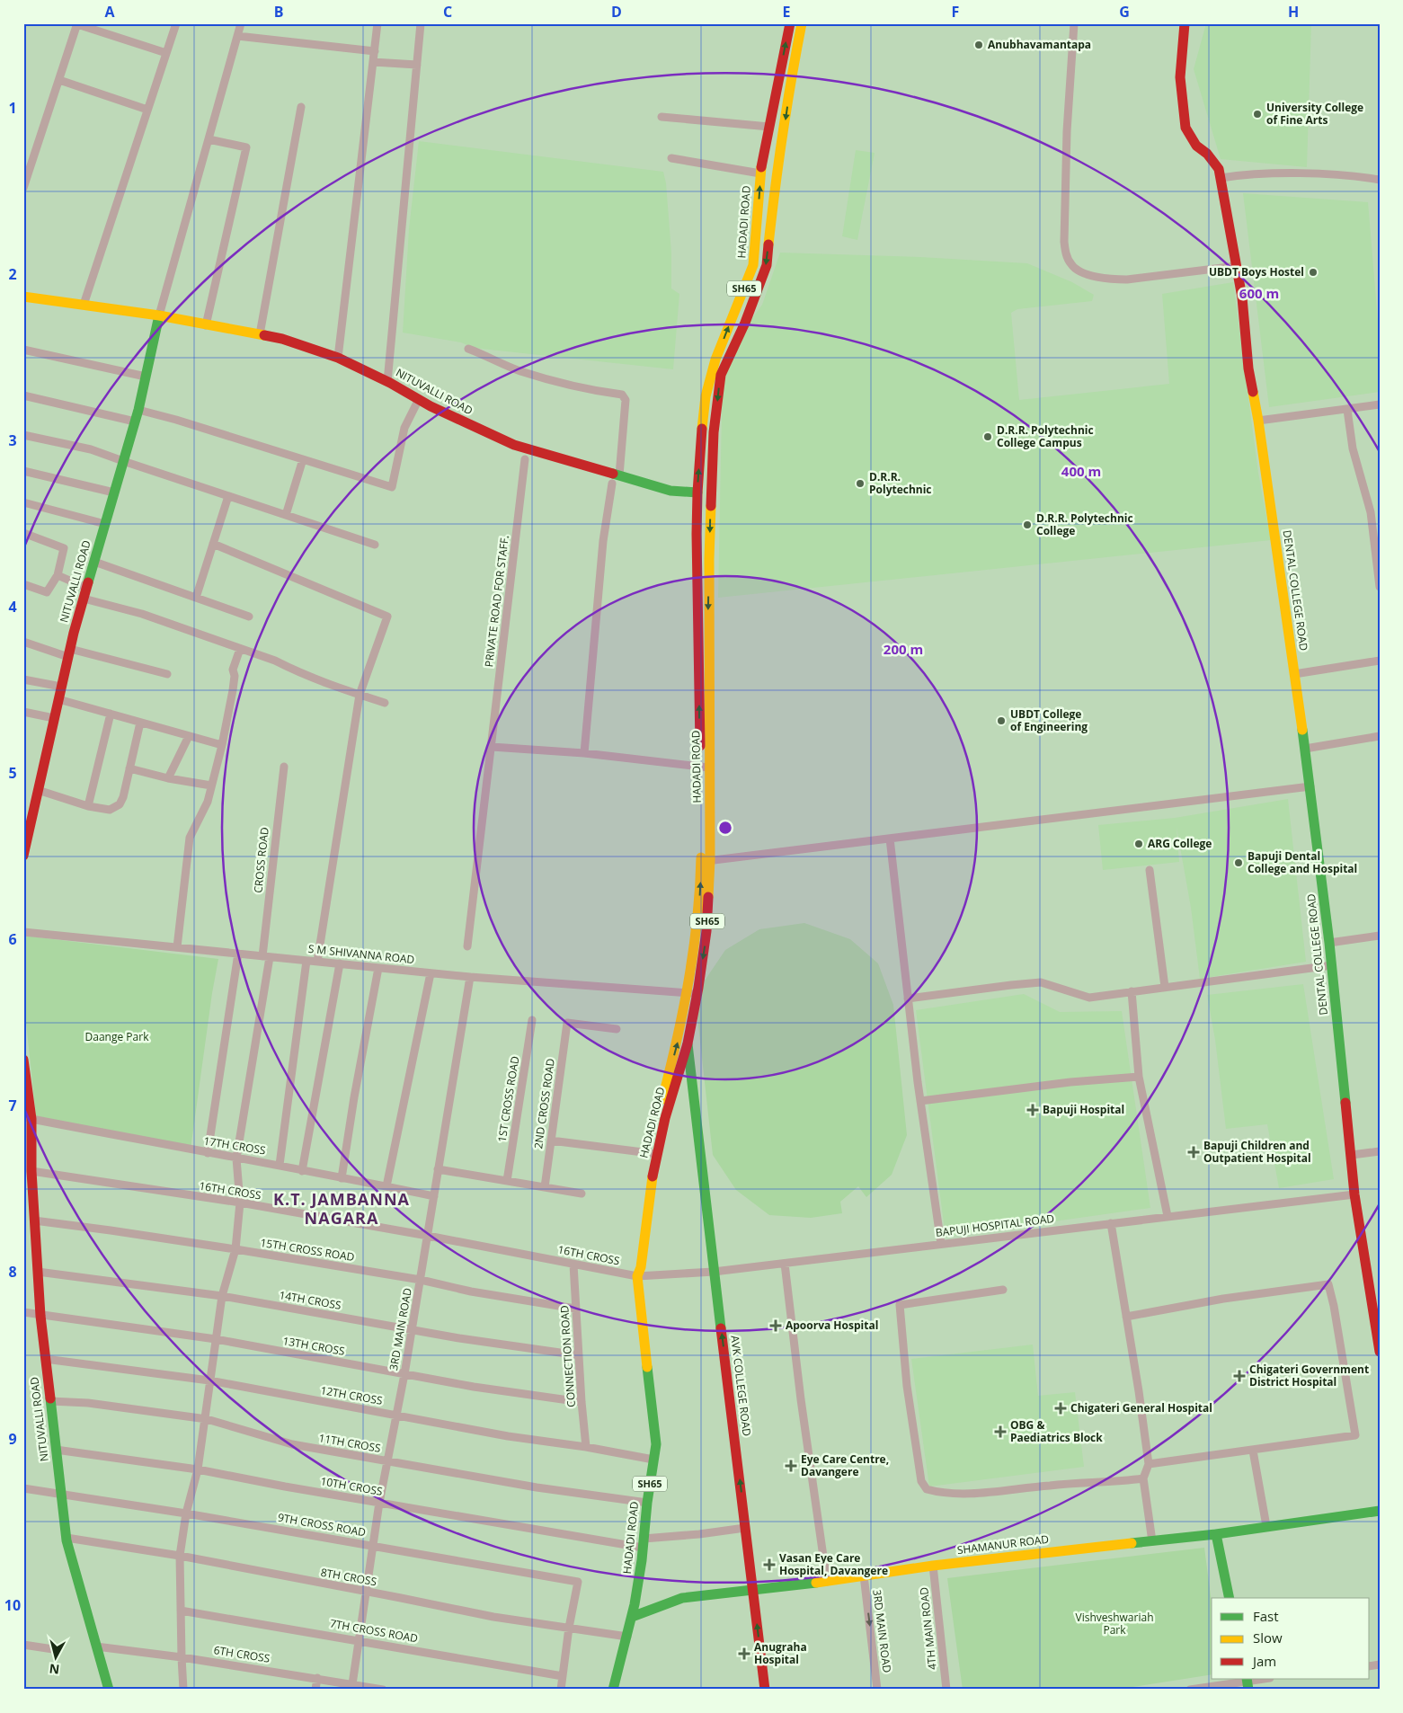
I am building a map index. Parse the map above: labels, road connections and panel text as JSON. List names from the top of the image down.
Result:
{
  "streets": {
    "main road": [
      "HADADI ROAD",
      "SH65",
      "NITUVALLI ROAD",
      "DENTAL COLLEGE ROAD",
      "AVK COLLEGE ROAD",
      "SHAMANUR ROAD"
    ],
    "street": [
      "PRIVATE ROAD FOR STAFF.",
      "CROSS ROAD",
      "S M SHIVANNA ROAD",
      "1ST CROSS ROAD",
      "2ND CROSS ROAD",
      "17TH CROSS",
      "16TH CROSS",
      "BAPUJI HOSPITAL ROAD",
      "15TH CROSS ROAD",
      "14TH CROSS",
      "3RD MAIN ROAD",
      "13TH CROSS",
      "CONNECTION ROAD",
      "12TH CROSS",
      "11TH CROSS",
      "10TH CROSS",
      "9TH CROSS ROAD",
      "8TH CROSS",
      "4TH MAIN ROAD",
      "7TH CROSS ROAD",
      "6TH CROSS"
    ]
  },
  "crossings": [
    ["HADADI ROAD", "NITUVALLI ROAD"],
    ["HADADI ROAD", "S M SHIVANNA ROAD"],
    ["HADADI ROAD", "16TH CROSS"],
    ["HADADI ROAD", "BAPUJI HOSPITAL ROAD"],
    ["HADADI ROAD", "AVK COLLEGE ROAD"],
    ["HADADI ROAD", "12TH CROSS"],
    ["HADADI ROAD", "11TH CROSS"],
    ["HADADI ROAD", "10TH CROSS"],
    ["HADADI ROAD", "SHAMANUR ROAD"],
    ["HADADI ROAD", "8TH CROSS"],
    ["NITUVALLI ROAD", "17TH CROSS"],
    ["NITUVALLI ROAD", "16TH CROSS"],
    ["NITUVALLI ROAD", "15TH CROSS ROAD"],
    ["NITUVALLI ROAD", "14TH CROSS"],
    ["NITUVALLI ROAD", "13TH CROSS"],
    ["NITUVALLI ROAD", "12TH CROSS"],
    ["NITUVALLI ROAD", "11TH CROSS"],
    ["NITUVALLI ROAD", "10TH CROSS"],
    ["NITUVALLI ROAD", "9TH CROSS ROAD"],
    ["NITUVALLI ROAD", "8TH CROSS"],
    ["NITUVALLI ROAD", "6TH CROSS"],
    ["DENTAL COLLEGE ROAD", "BAPUJI HOSPITAL ROAD"],
    ["CROSS ROAD", "S M SHIVANNA ROAD"],
    ["CROSS ROAD", "17TH CROSS"],
    ["CROSS ROAD", "16TH CROSS"],
    ["CROSS ROAD", "15TH CROSS ROAD"],
    ["CROSS ROAD", "14TH CROSS"],
    ["CROSS ROAD", "13TH CROSS"],
    ["CROSS ROAD", "12TH CROSS"],
    ["CROSS ROAD", "11TH CROSS"],
    ["CROSS ROAD", "10TH CROSS"],
    ["CROSS ROAD", "9TH CROSS ROAD"],
    ["CROSS ROAD", "8TH CROSS"],
    ["CROSS ROAD", "7TH CROSS ROAD"],
    ["CROSS ROAD", "6TH CROSS"],
    ["S M SHIVANNA ROAD", "3RD MAIN ROAD"],
    ["17TH CROSS", "3RD MAIN ROAD"],
    ["16TH CROSS", "BAPUJI HOSPITAL ROAD"],
    ["16TH CROSS", "3RD MAIN ROAD"],
    ["16TH CROSS", "CONNECTION ROAD"],
    ["BAPUJI HOSPITAL ROAD", "AVK COLLEGE ROAD"],
    ["15TH CROSS ROAD", "3RD MAIN ROAD"],
    ["15TH CROSS ROAD", "CONNECTION ROAD"],
    ["14TH CROSS", "3RD MAIN ROAD"],
    ["14TH CROSS", "CONNECTION ROAD"],
    ["3RD MAIN ROAD", "13TH CROSS"],
    ["3RD MAIN ROAD", "12TH CROSS"],
    ["3RD MAIN ROAD", "11TH CROSS"],
    ["3RD MAIN ROAD", "10TH CROSS"],
    ["3RD MAIN ROAD", "9TH CROSS ROAD"],
    ["3RD MAIN ROAD", "SHAMANUR ROAD"],
    ["3RD MAIN ROAD", "8TH CROSS"],
    ["3RD MAIN ROAD", "7TH CROSS ROAD"],
    ["3RD MAIN ROAD", "6TH CROSS"],
    ["13TH CROSS", "CONNECTION ROAD"],
    ["CONNECTION ROAD", "12TH CROSS"],
    ["AVK COLLEGE ROAD", "10TH CROSS"],
    ["AVK COLLEGE ROAD", "SHAMANUR ROAD"],
    ["9TH CROSS ROAD", "8TH CROSS"],
    ["SHAMANUR ROAD", "4TH MAIN ROAD"]
  ],
  "one_way": ["AVK COLLEGE ROAD"],
  "districts": ["K.T. JAMBANNA NAGARA"],
  "parks": ["Daange Park", "Vishveshwariah Park"],
  "places": {
    "other": [
      "Anubhavamantapa",
      "University College of Fine Arts",
      "UBDT Boys Hostel",
      "D.R.R. Polytechnic College Campus",
      "D.R.R. Polytechnic",
      "D.R.R. Polytechnic College",
      "UBDT College of Engineering",
      "ARG College",
      "Bapuji Dental College and Hospital"
    ],
    "health": [
      "Bapuji Hospital",
      "Bapuji Children and Outpatient Hospital",
      "Apoorva Hospital",
      "Chigateri Government District Hospital",
      "Chigateri General Hospital",
      "OBG & Paediatrics Block",
      "Eye Care Centre, Davangere",
      "Vasan Eye Care Hospital, Davangere",
      "Anugraha Hospital"
    ]
  },
  "legend": ["Fast", "Slow", "Jam"],
  "north": "bottom",
  "grid": {
    "columns": [
      "A",
      "B",
      "C",
      "D",
      "E",
      "F",
      "G",
      "H"
    ],
    "rows": [
      "1",
      "2",
      "3",
      "4",
      "5",
      "6",
      "7",
      "8",
      "9",
      "10"
    ]
  },
  "rings": ["600 m", "400 m", "200 m"]
}
